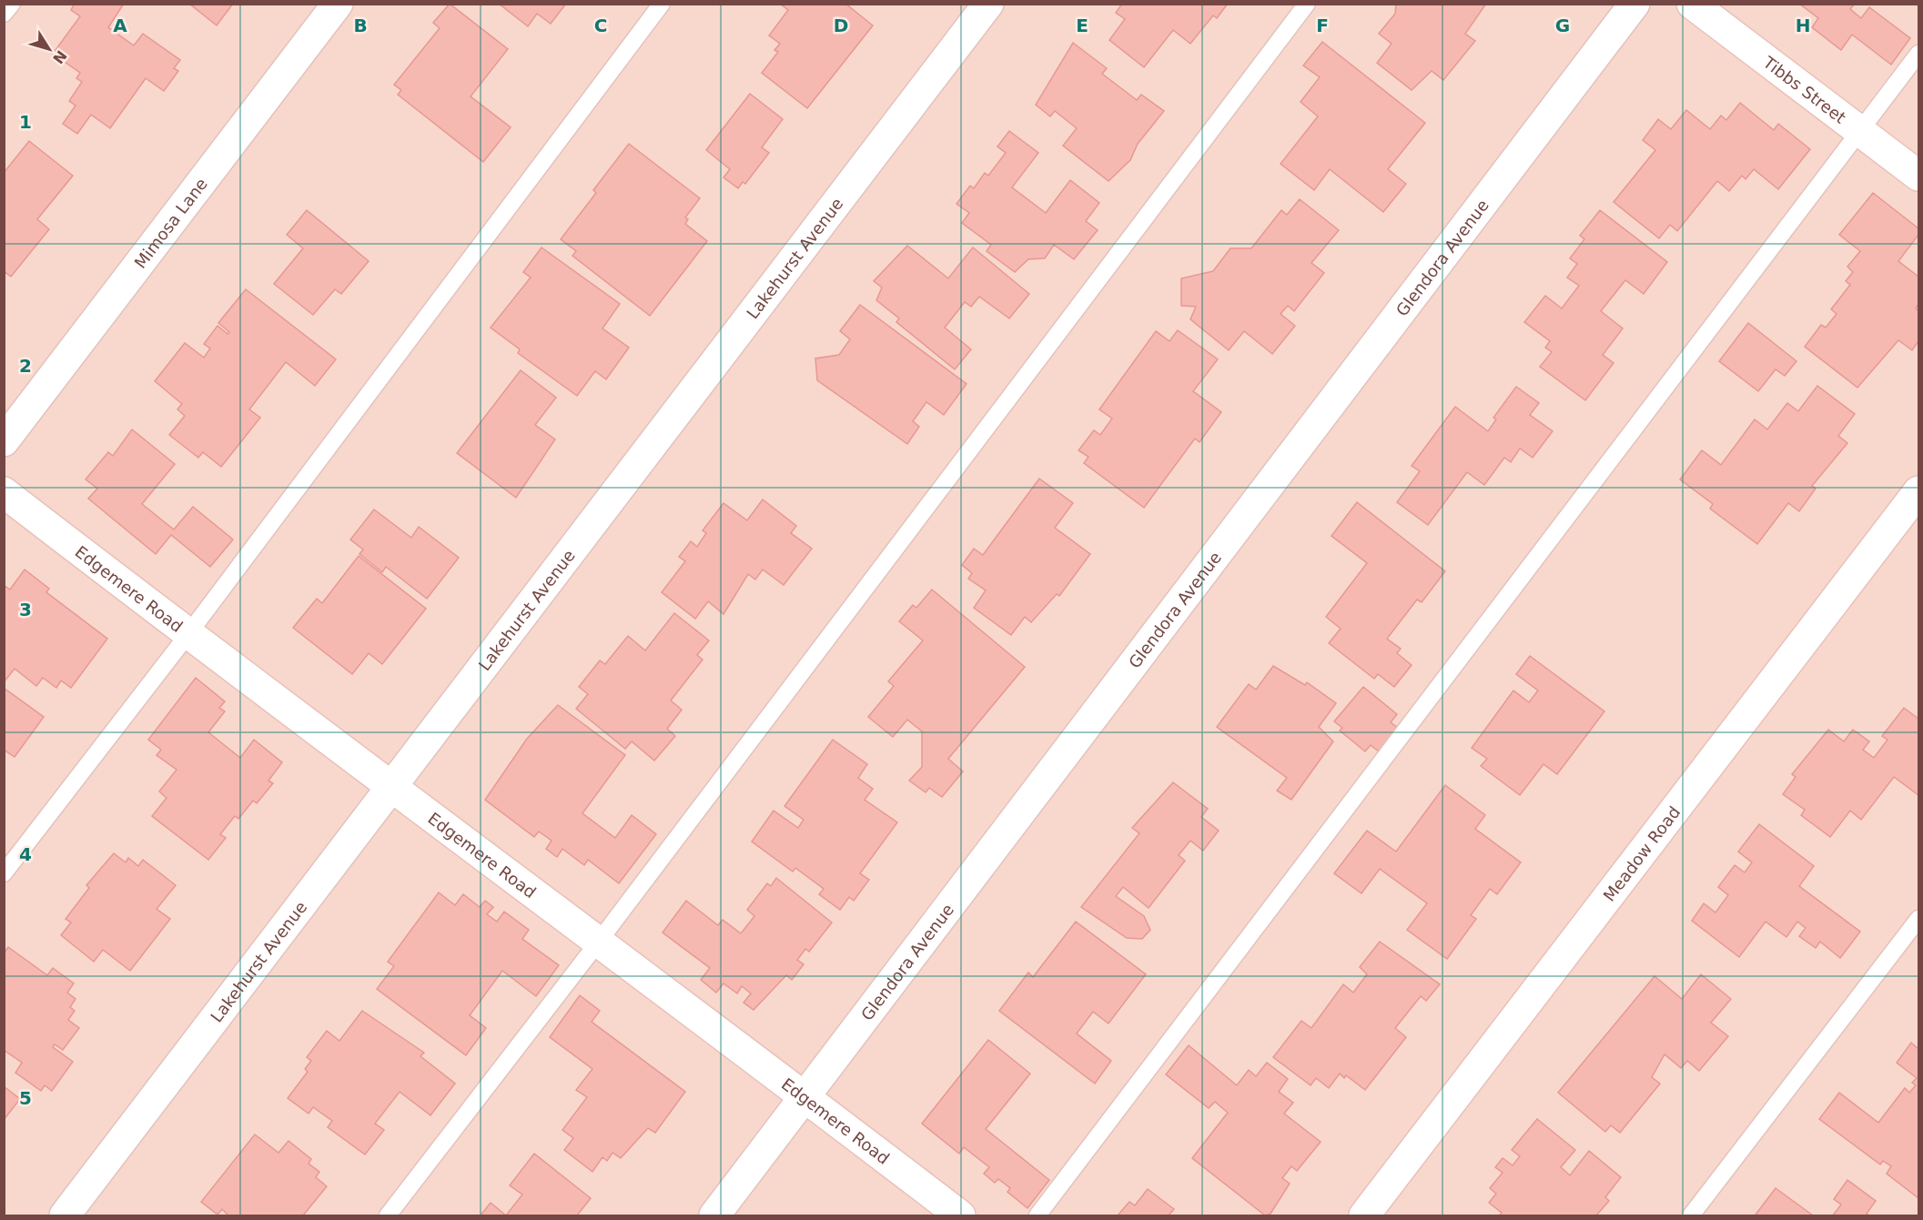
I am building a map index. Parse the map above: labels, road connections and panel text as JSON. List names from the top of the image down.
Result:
{
  "streets": {
    "street": [
      "Tibbs Street",
      "Mimosa Lane",
      "Glendora Avenue",
      "Lakehurst Avenue",
      "Edgemere Road",
      "Meadow Road"
    ]
  },
  "crossings": [
    ["Glendora Avenue", "Edgemere Road"],
    ["Lakehurst Avenue", "Edgemere Road"]
  ],
  "north": "bottom right",
  "grid": {
    "columns": [
      "A",
      "B",
      "C",
      "D",
      "E",
      "F",
      "G",
      "H"
    ],
    "rows": [
      "1",
      "2",
      "3",
      "4",
      "5"
    ]
  }
}
